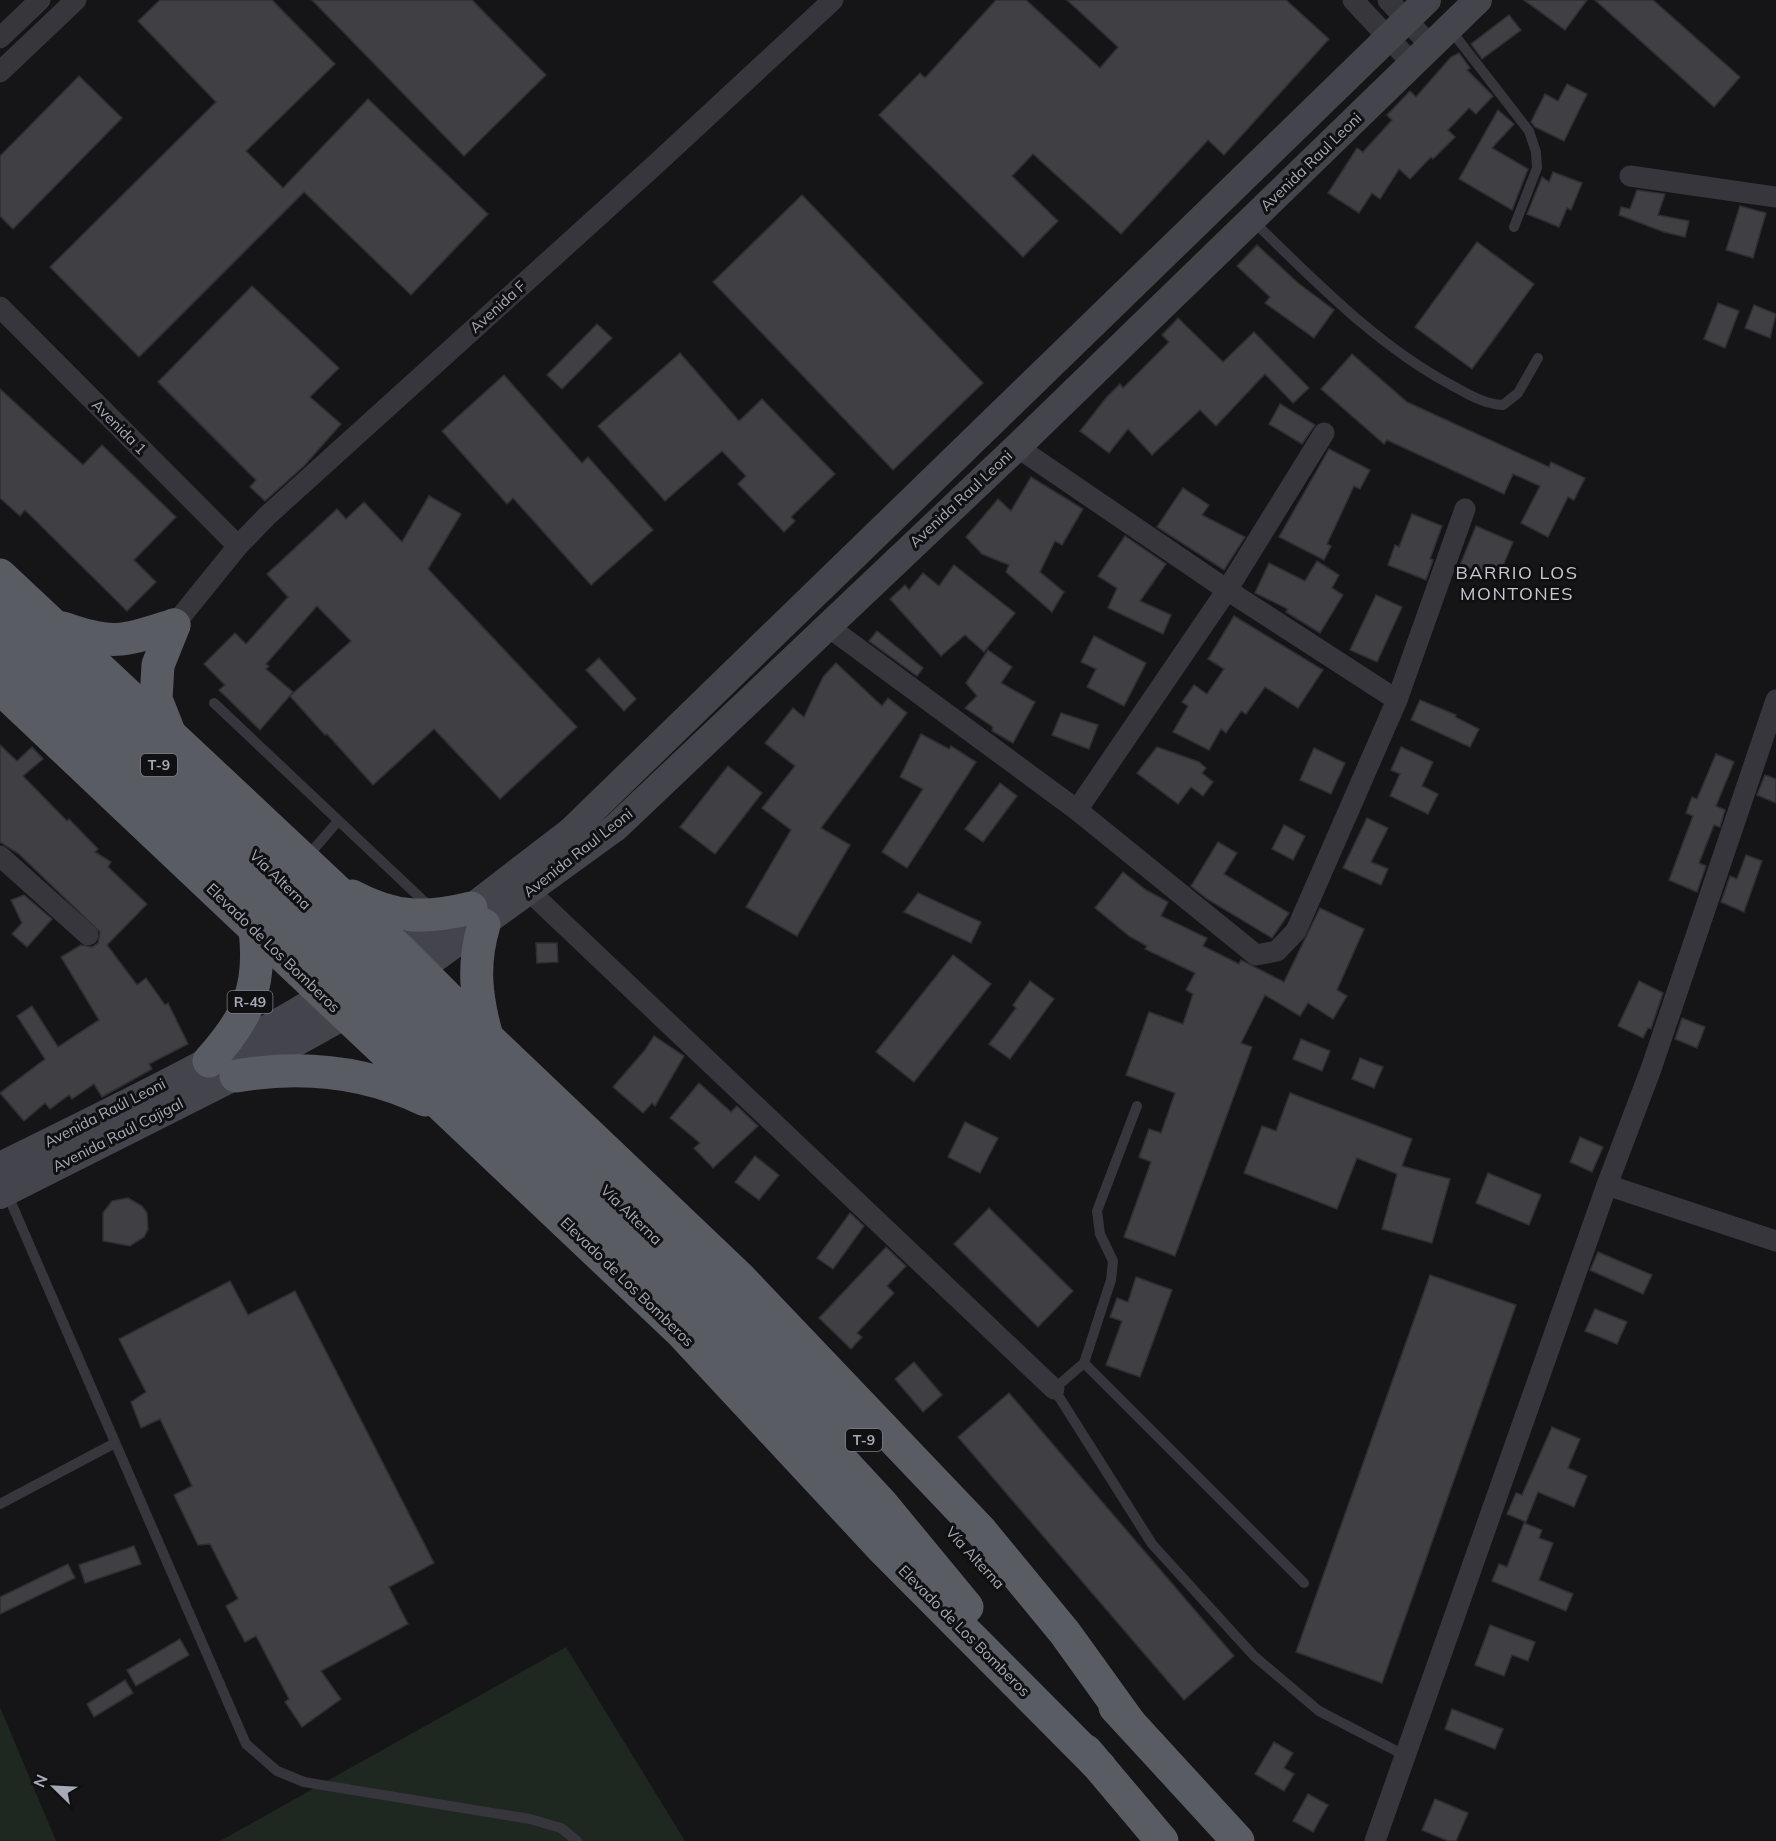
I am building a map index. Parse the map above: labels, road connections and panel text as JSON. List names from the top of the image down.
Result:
{
  "streets": {
    "highway": [
      "T-9",
      "Vía Alterna",
      "Elevado de Los Bomberos",
      "R-49"
    ],
    "main road": ["Avenida Raul Leoni", "Avenida Raúl Cajigal"],
    "street": ["Avenida F", "Avenida 1"]
  },
  "crossings": [
    ["Avenida Raul Leoni", "T-9"],
    ["Avenida Raul Leoni", "Elevado de Los Bomberos"],
    ["Avenida Raul Leoni", "R-49"],
    ["Avenida F", "Avenida 1"],
    ["Avenida F", "T-9"],
    ["T-9", "Elevado de Los Bomberos"],
    ["T-9", "R-49"],
    ["T-9", "Avenida Raúl Cajigal"],
    ["Vía Alterna", "Elevado de Los Bomberos"],
    ["Elevado de Los Bomberos", "R-49"],
    ["R-49", "Avenida Raúl Cajigal"]
  ],
  "districts": ["BARRIO LOS MONTONES"],
  "north": "top left"
}
